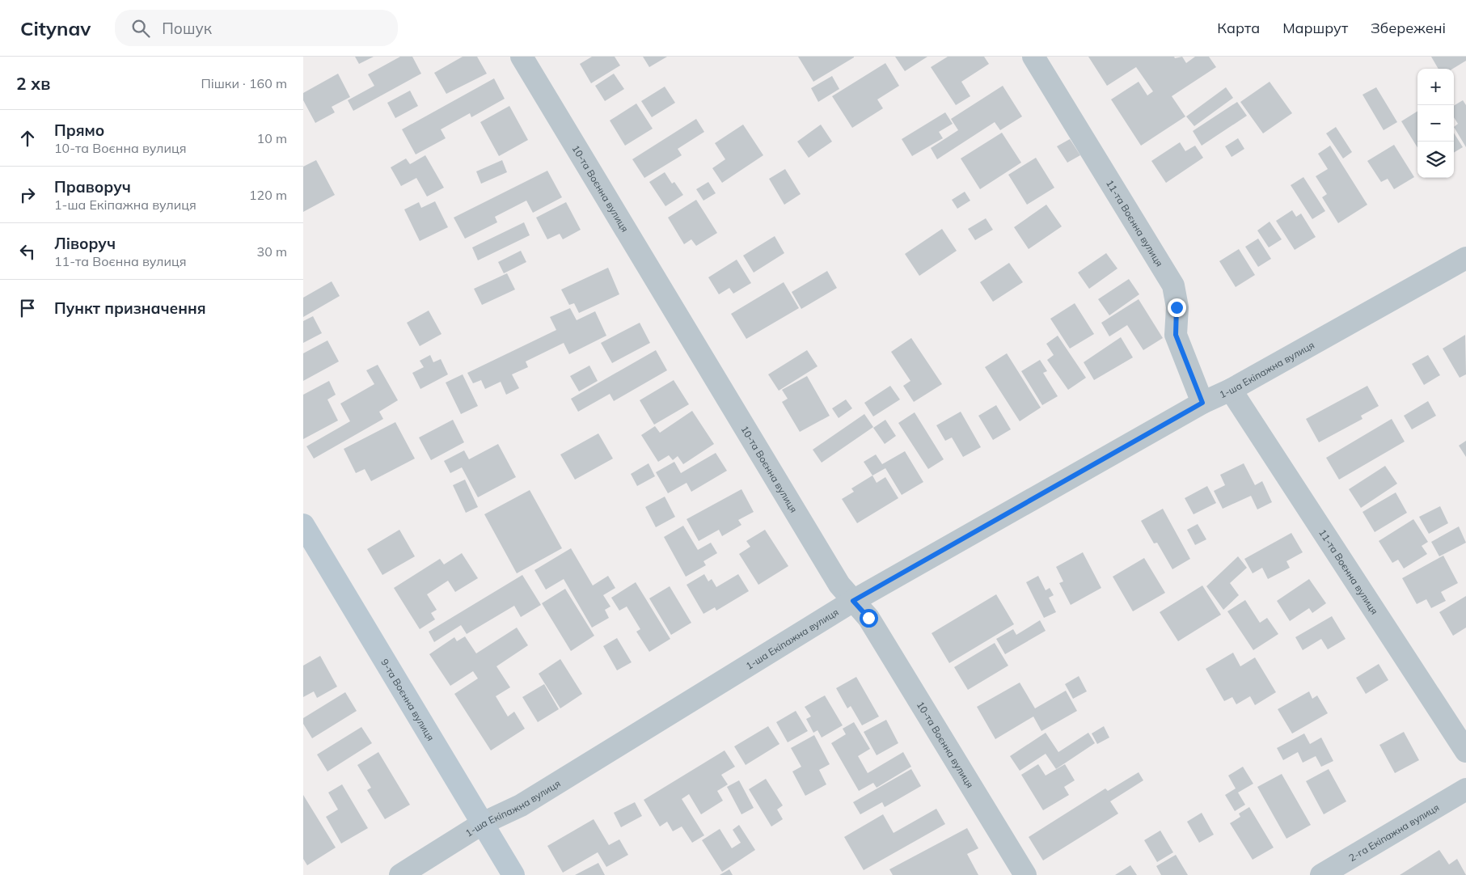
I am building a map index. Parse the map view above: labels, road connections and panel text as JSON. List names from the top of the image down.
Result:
{
  "streets": {
    "street": [
      "10-та Воєнна вулиця",
      "11-та Воєнна вулиця",
      "1-ша Екіпажна вулиця",
      "9-та Воєнна вулиця",
      "2-га Екіпажна вулиця"
    ]
  },
  "crossings": [
    ["10-та Воєнна вулиця", "1-ша Екіпажна вулиця"],
    ["11-та Воєнна вулиця", "1-ша Екіпажна вулиця"],
    ["1-ша Екіпажна вулиця", "9-та Воєнна вулиця"]
  ],
  "page": {
    "header": "Citynav",
    "search": "Пошук",
    "nav": ["Карта", "Маршрут", "Збережені"],
    "heading": ["2 хв", "Пішки · 160 m"],
    "map_buttons": ["+", "−"],
    "list": [
      ["Прямо", "10-та Воєнна вулиця", "10 m"],
      ["Праворуч", "1-ша Екіпажна вулиця", "120 m"],
      ["Ліворуч", "11-та Воєнна вулиця", "30 m"],
      "Пункт призначення"
    ]
  }
}
